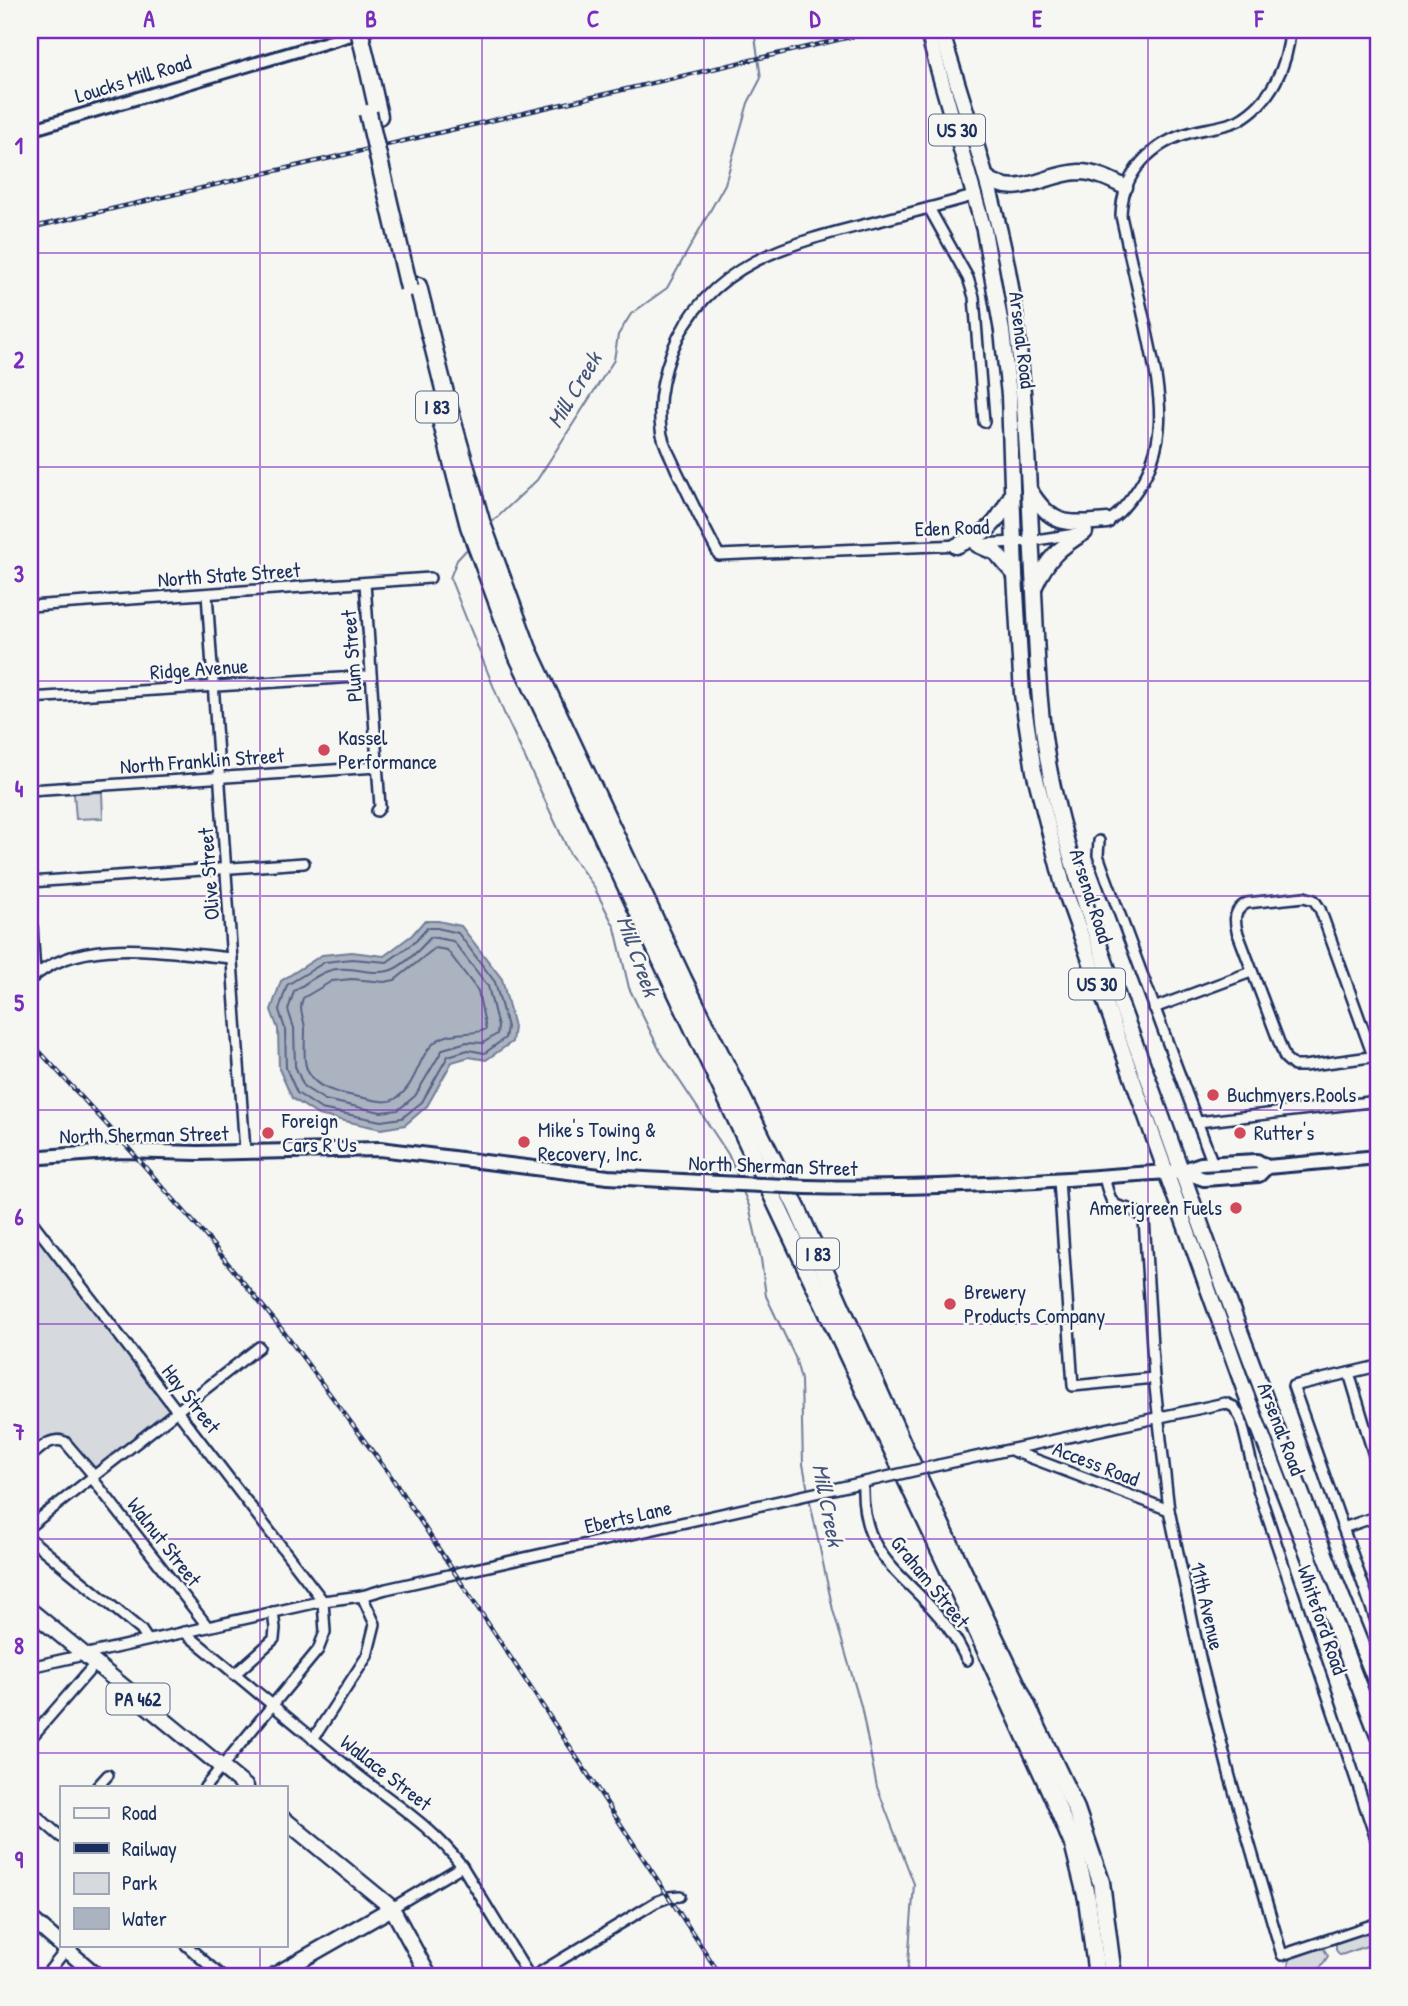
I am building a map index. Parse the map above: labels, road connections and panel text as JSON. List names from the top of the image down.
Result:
{
  "streets": {
    "highway": ["I 83"],
    "main road": [
      "US 30",
      "Arsenal Road",
      "North Sherman Street",
      "PA 462"
    ],
    "street": [
      "Loucks Mill Road",
      "Eden Road",
      "North State Street",
      "Plum Street",
      "Ridge Avenue",
      "North Franklin Street",
      "Olive Street",
      "Hay Street",
      "Access Road",
      "Eberts Lane",
      "Walnut Street",
      "Graham Street",
      "11th Avenue",
      "Whiteford Road",
      "Wallace Street"
    ]
  },
  "crossings": [
    ["Arsenal Road", "Eden Road"],
    ["Arsenal Road", "North Sherman Street"],
    ["North State Street", "Plum Street"],
    ["North State Street", "Olive Street"],
    ["Plum Street", "Ridge Avenue"],
    ["Plum Street", "North Franklin Street"],
    ["Ridge Avenue", "Olive Street"],
    ["North Franklin Street", "Olive Street"],
    ["Olive Street", "North Sherman Street"],
    ["North Sherman Street", "11th Avenue"],
    ["Hay Street", "Eberts Lane"],
    ["Access Road", "Eberts Lane"],
    ["Access Road", "11th Avenue"],
    ["Eberts Lane", "Walnut Street"],
    ["Eberts Lane", "Graham Street"],
    ["Eberts Lane", "11th Avenue"],
    ["Eberts Lane", "Whiteford Road"],
    ["Eberts Lane", "PA 462"],
    ["Eberts Lane", "Wallace Street"]
  ],
  "water": ["Mill Creek"],
  "places": [
    "Kassel Performance",
    "Buchmyers Pools",
    "Foreign Cars R Us",
    "Rutter's",
    "Mike's Towing & Recovery, Inc.",
    "Amerigreen Fuels",
    "Brewery Products Company"
  ],
  "legend": [
    "Road",
    "Railway",
    "Park",
    "Water"
  ],
  "grid": {
    "columns": [
      "A",
      "B",
      "C",
      "D",
      "E",
      "F"
    ],
    "rows": [
      "1",
      "2",
      "3",
      "4",
      "5",
      "6",
      "7",
      "8",
      "9"
    ]
  }
}
